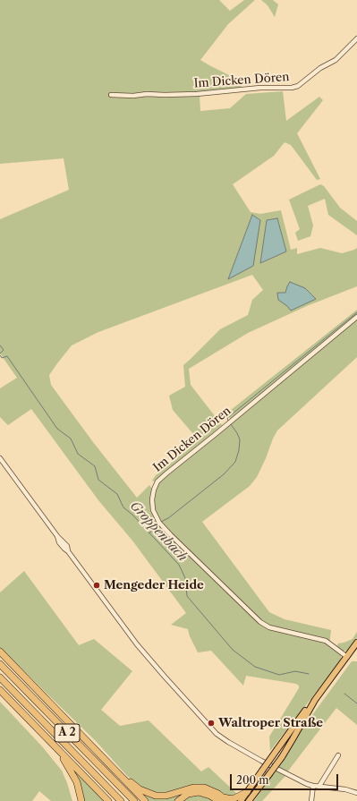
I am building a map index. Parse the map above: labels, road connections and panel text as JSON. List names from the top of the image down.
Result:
{
  "streets": {
    "highway": ["A 2"],
    "street": ["Im Dicken Dören"]
  },
  "water": ["Groppenbach"],
  "places": ["Mengeder Heide", "Waltroper Straße"],
  "scale_bar": "200 m"
}
